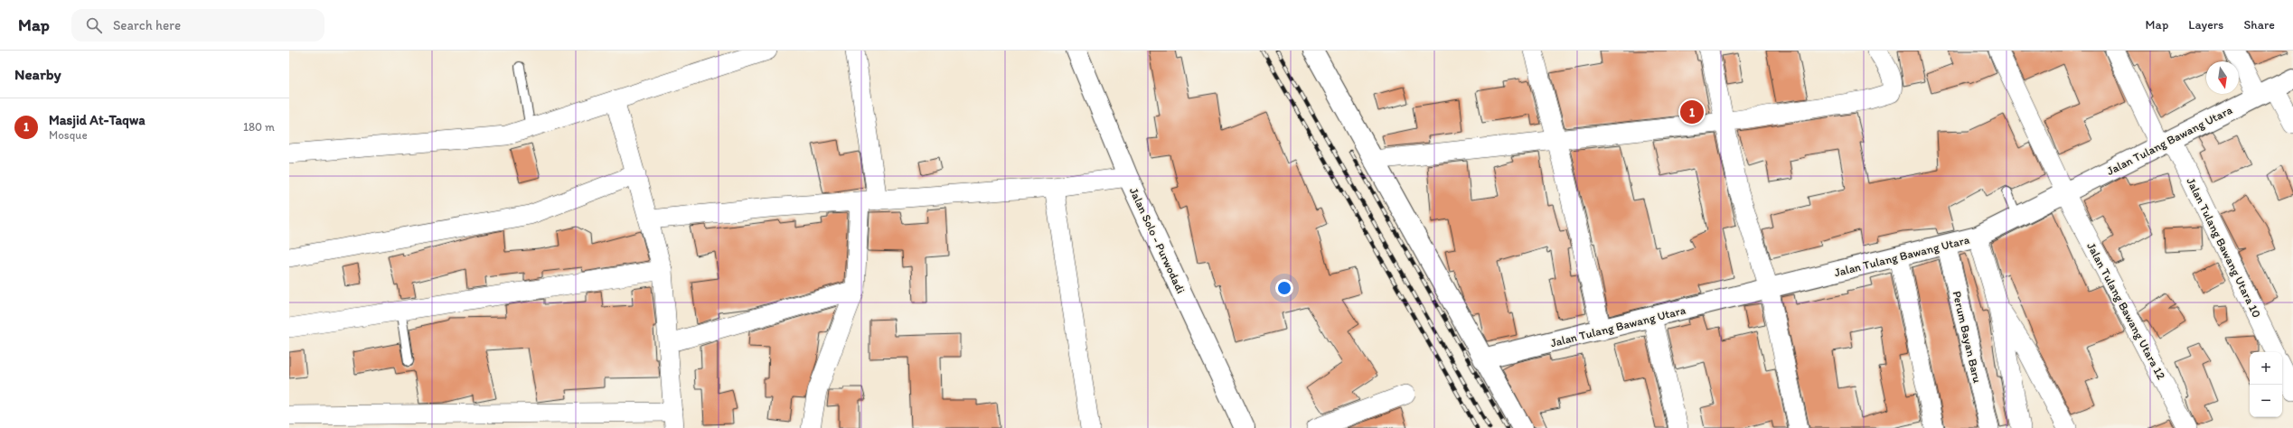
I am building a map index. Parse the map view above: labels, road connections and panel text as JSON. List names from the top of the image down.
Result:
{
  "streets": {
    "street": [
      "Jalan Tulang Bawang Utara",
      "Jalan Solo - Purwodadi",
      "Jalan Tulang Bawang Utara 10",
      "Jalan Tulang Bawang Utara 12",
      "Perum Bayan Baru"
    ]
  },
  "crossings": [
    ["Jalan Tulang Bawang Utara", "Jalan Tulang Bawang Utara 10"],
    ["Jalan Tulang Bawang Utara", "Jalan Tulang Bawang Utara 12"],
    ["Jalan Tulang Bawang Utara", "Perum Bayan Baru"]
  ],
  "north": "bottom",
  "page": {
    "header": "Map",
    "search": "Search here",
    "nav": ["Map", "Layers", "Share"],
    "heading": "Nearby",
    "list": [
      {
        "mark": "1",
        "name": "Masjid At-Taqwa",
        "note": "Mosque",
        "value": "180 m"
      }
    ],
    "pins": "1",
    "map_buttons": ["+", "−"]
  }
}
